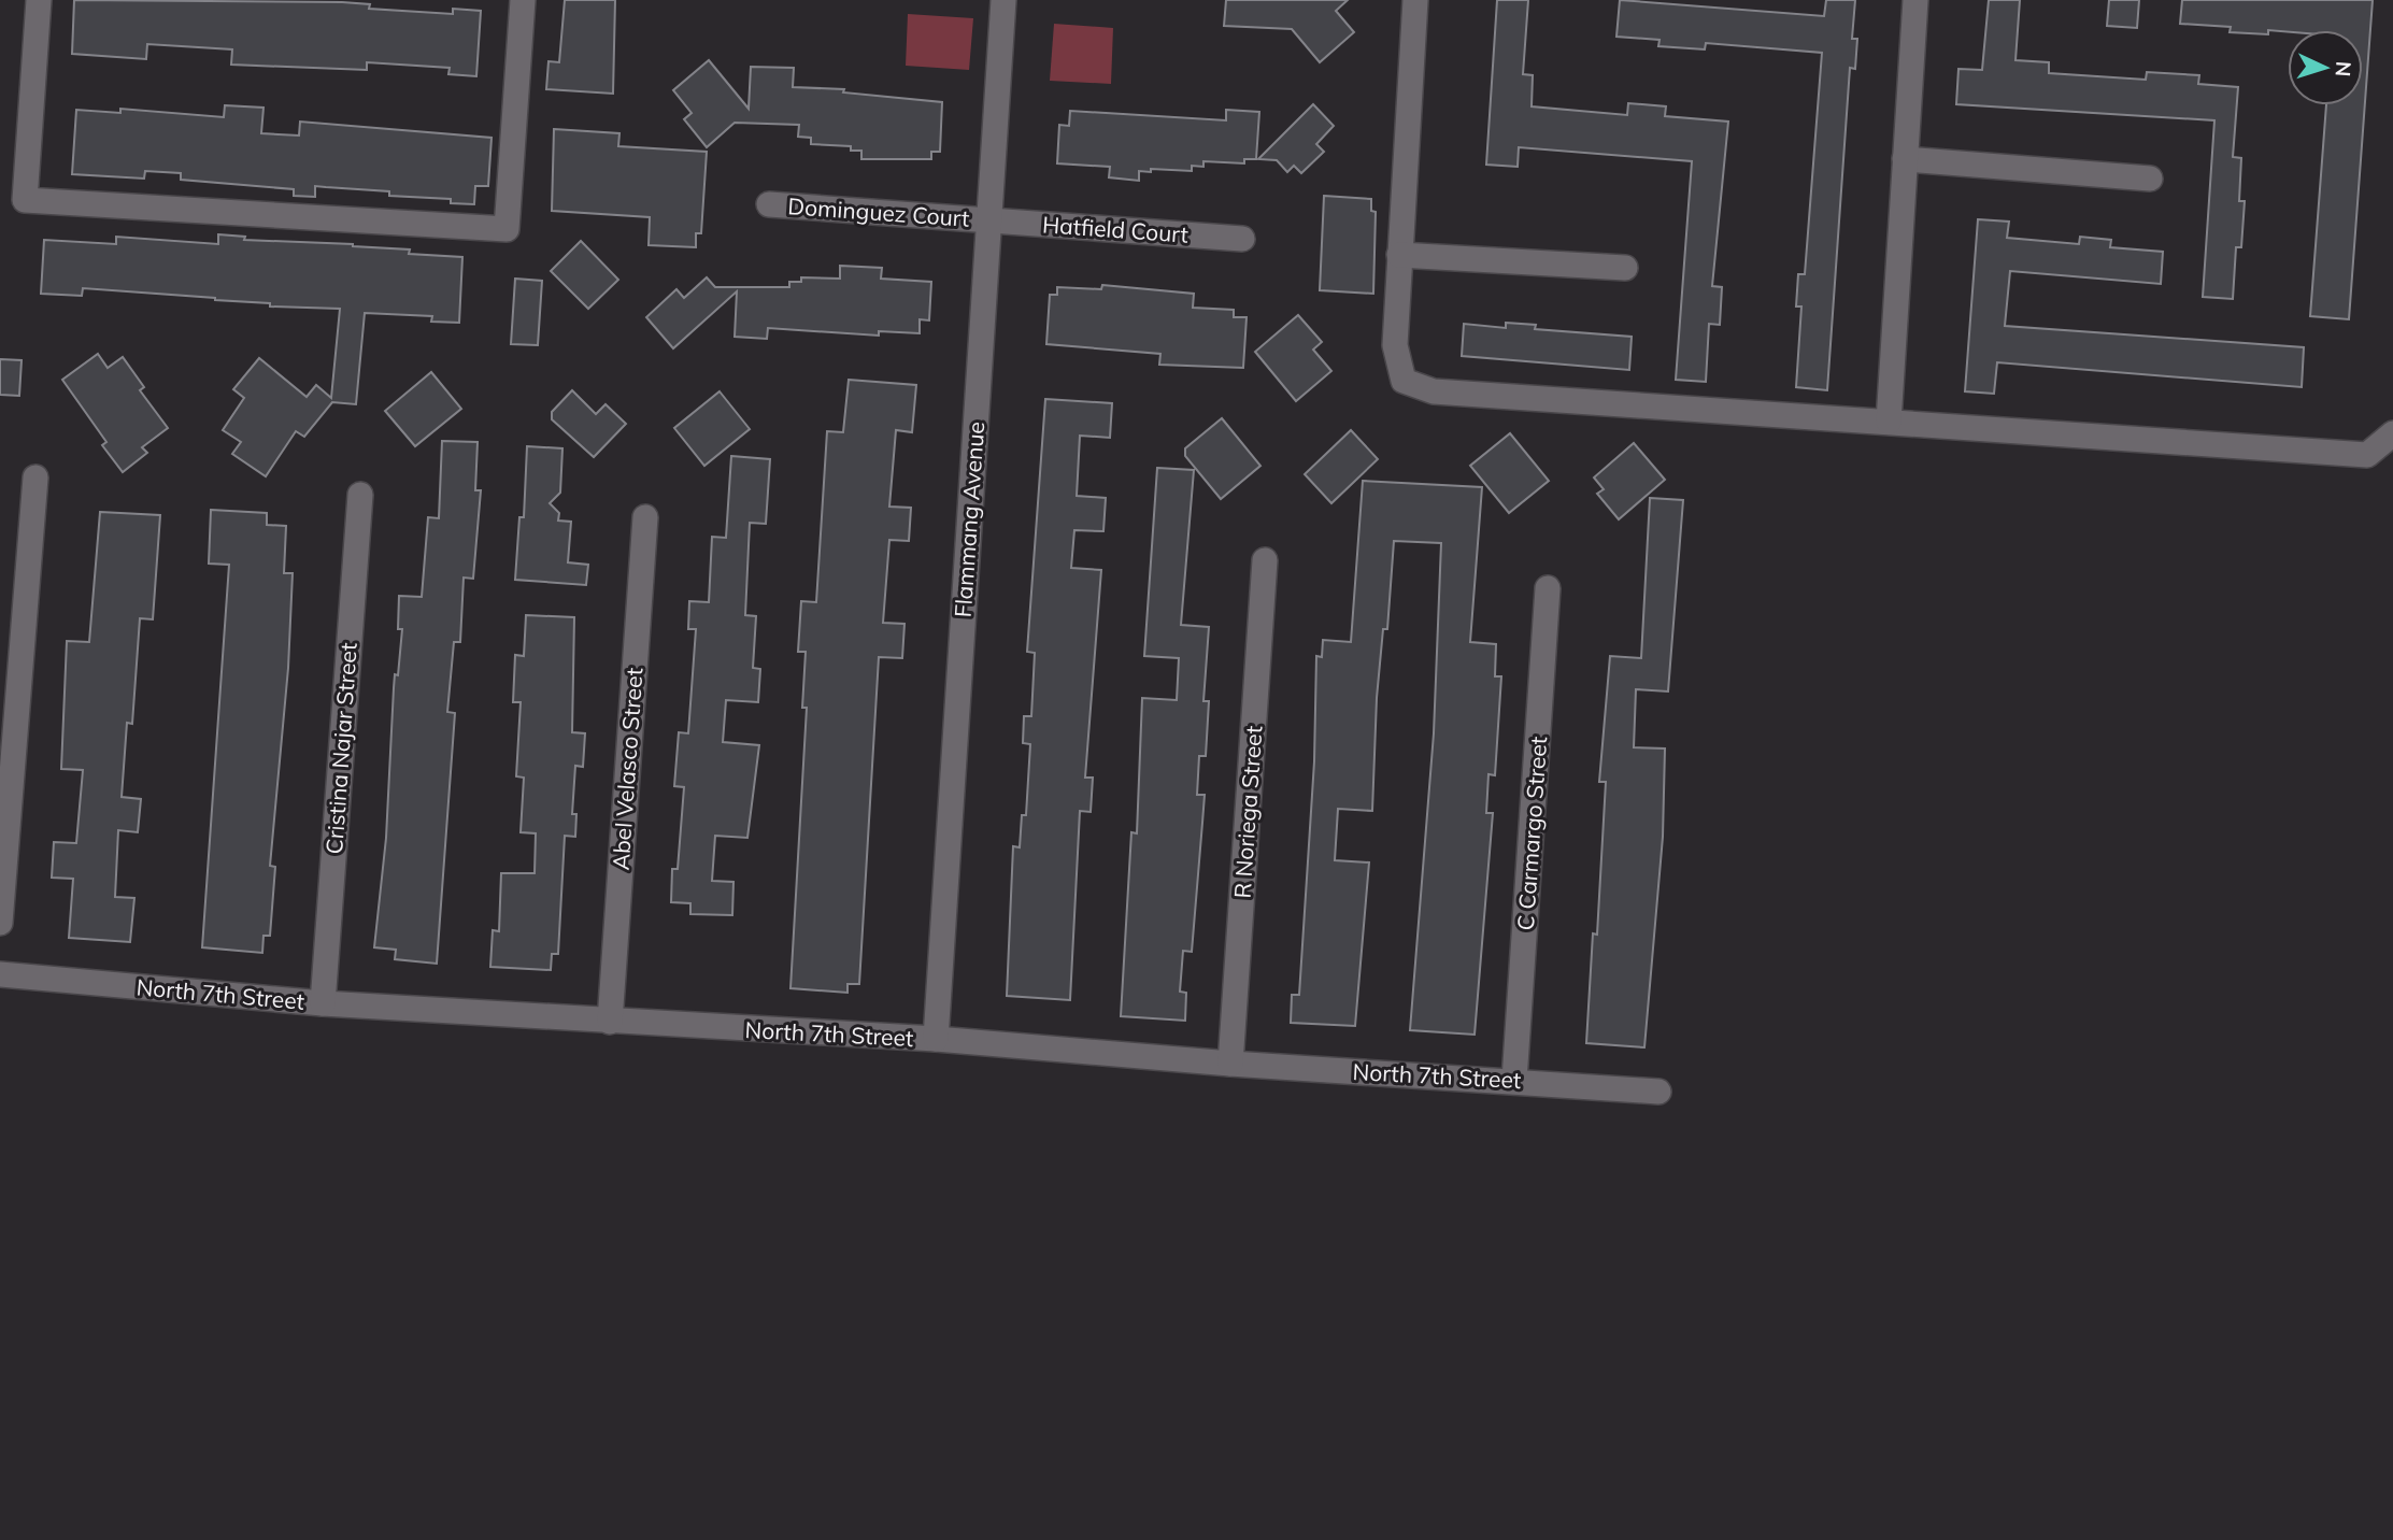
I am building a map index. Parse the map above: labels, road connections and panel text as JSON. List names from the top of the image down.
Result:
{
  "streets": {
    "street": [
      "Dominguez Court",
      "Hatfield Court",
      "Flammang Avenue",
      "Cristina Najar Street",
      "Abel Velasco Street",
      "R Noriega Street",
      "C Carmargo Street",
      "North 7th Street"
    ]
  },
  "crossings": [
    ["Dominguez Court", "Hatfield Court"],
    ["Dominguez Court", "Flammang Avenue"],
    ["Hatfield Court", "Flammang Avenue"],
    ["Flammang Avenue", "North 7th Street"],
    ["Cristina Najar Street", "North 7th Street"],
    ["Abel Velasco Street", "North 7th Street"],
    ["R Noriega Street", "North 7th Street"],
    ["C Carmargo Street", "North 7th Street"]
  ],
  "north": "right"
}
